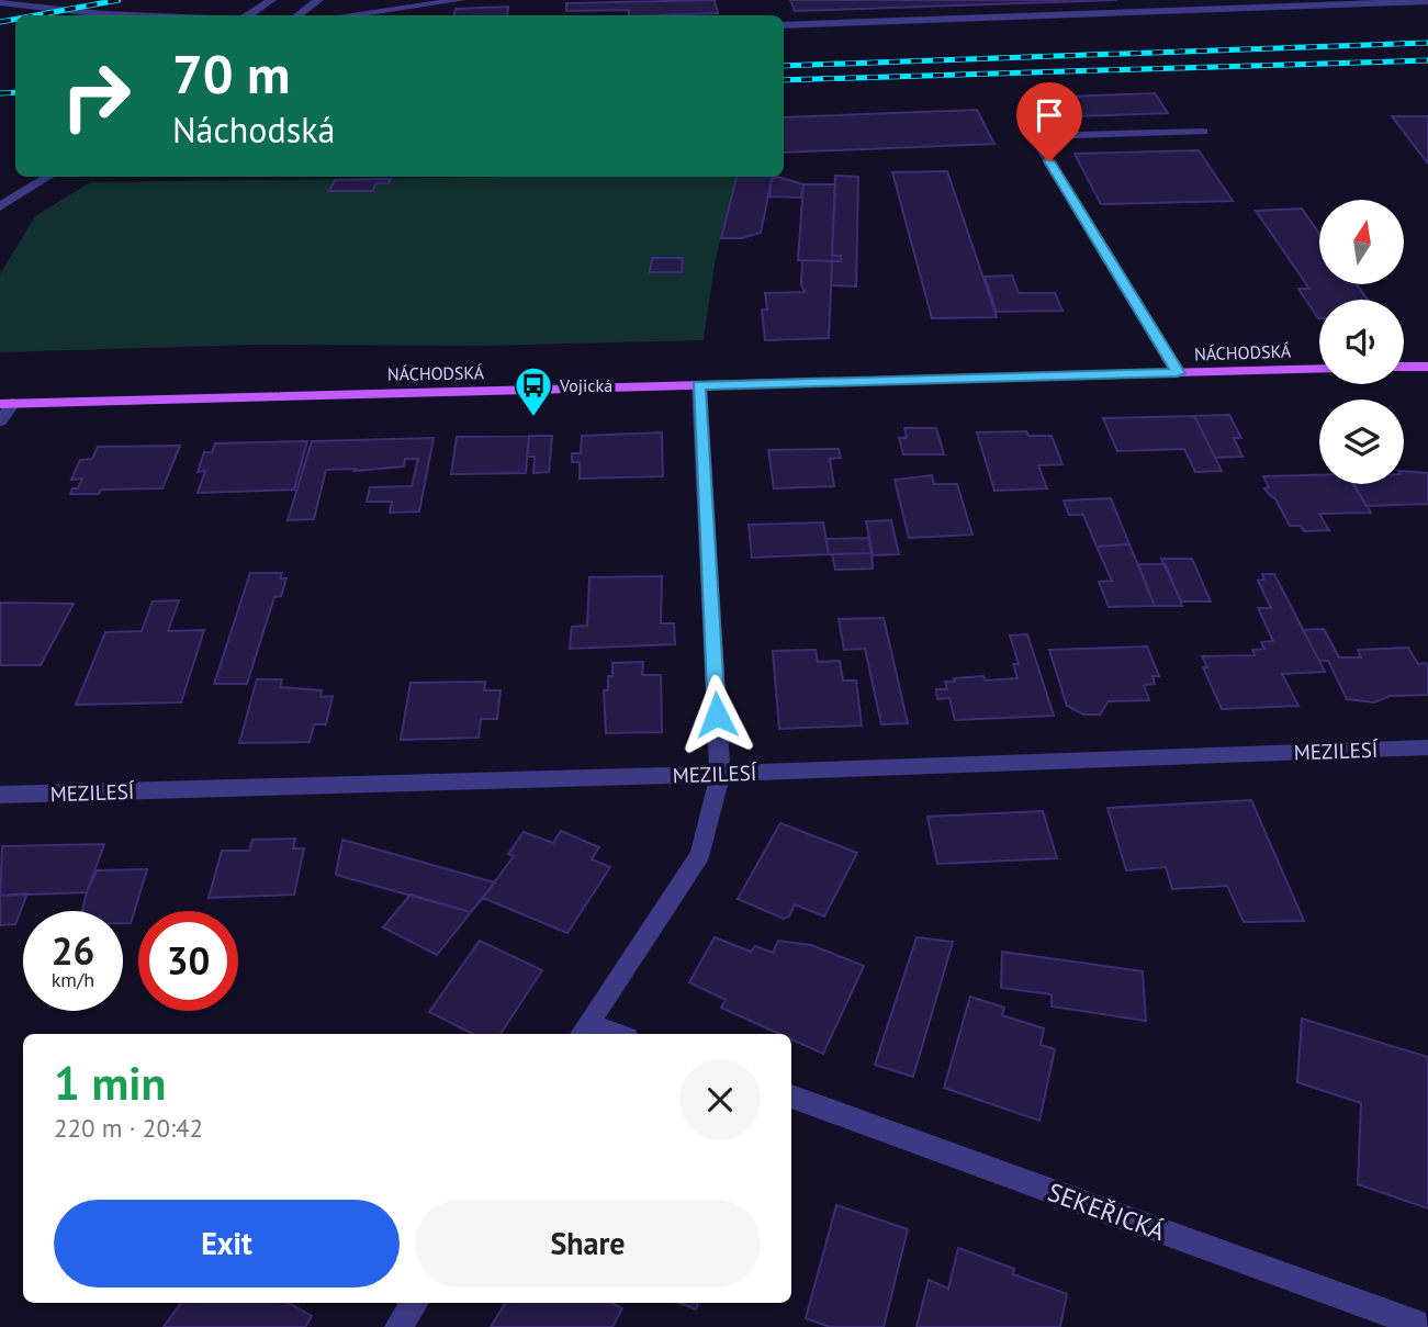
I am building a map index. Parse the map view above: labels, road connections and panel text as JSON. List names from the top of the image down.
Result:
{
  "streets": {
    "main road": ["NÁCHODSKÁ"],
    "street": ["MEZILESÍ", "SEKEŘICKÁ"]
  },
  "places": {
    "bus stop": ["Vojická"]
  },
  "north": "top",
  "page": {
    "turn": ["70 m", "Náchodská"],
    "speed": "26 km/h",
    "limit": "30",
    "heading": ["1 min", "220 m · 20:42"],
    "buttons": ["Exit", "Share"]
  }
}
